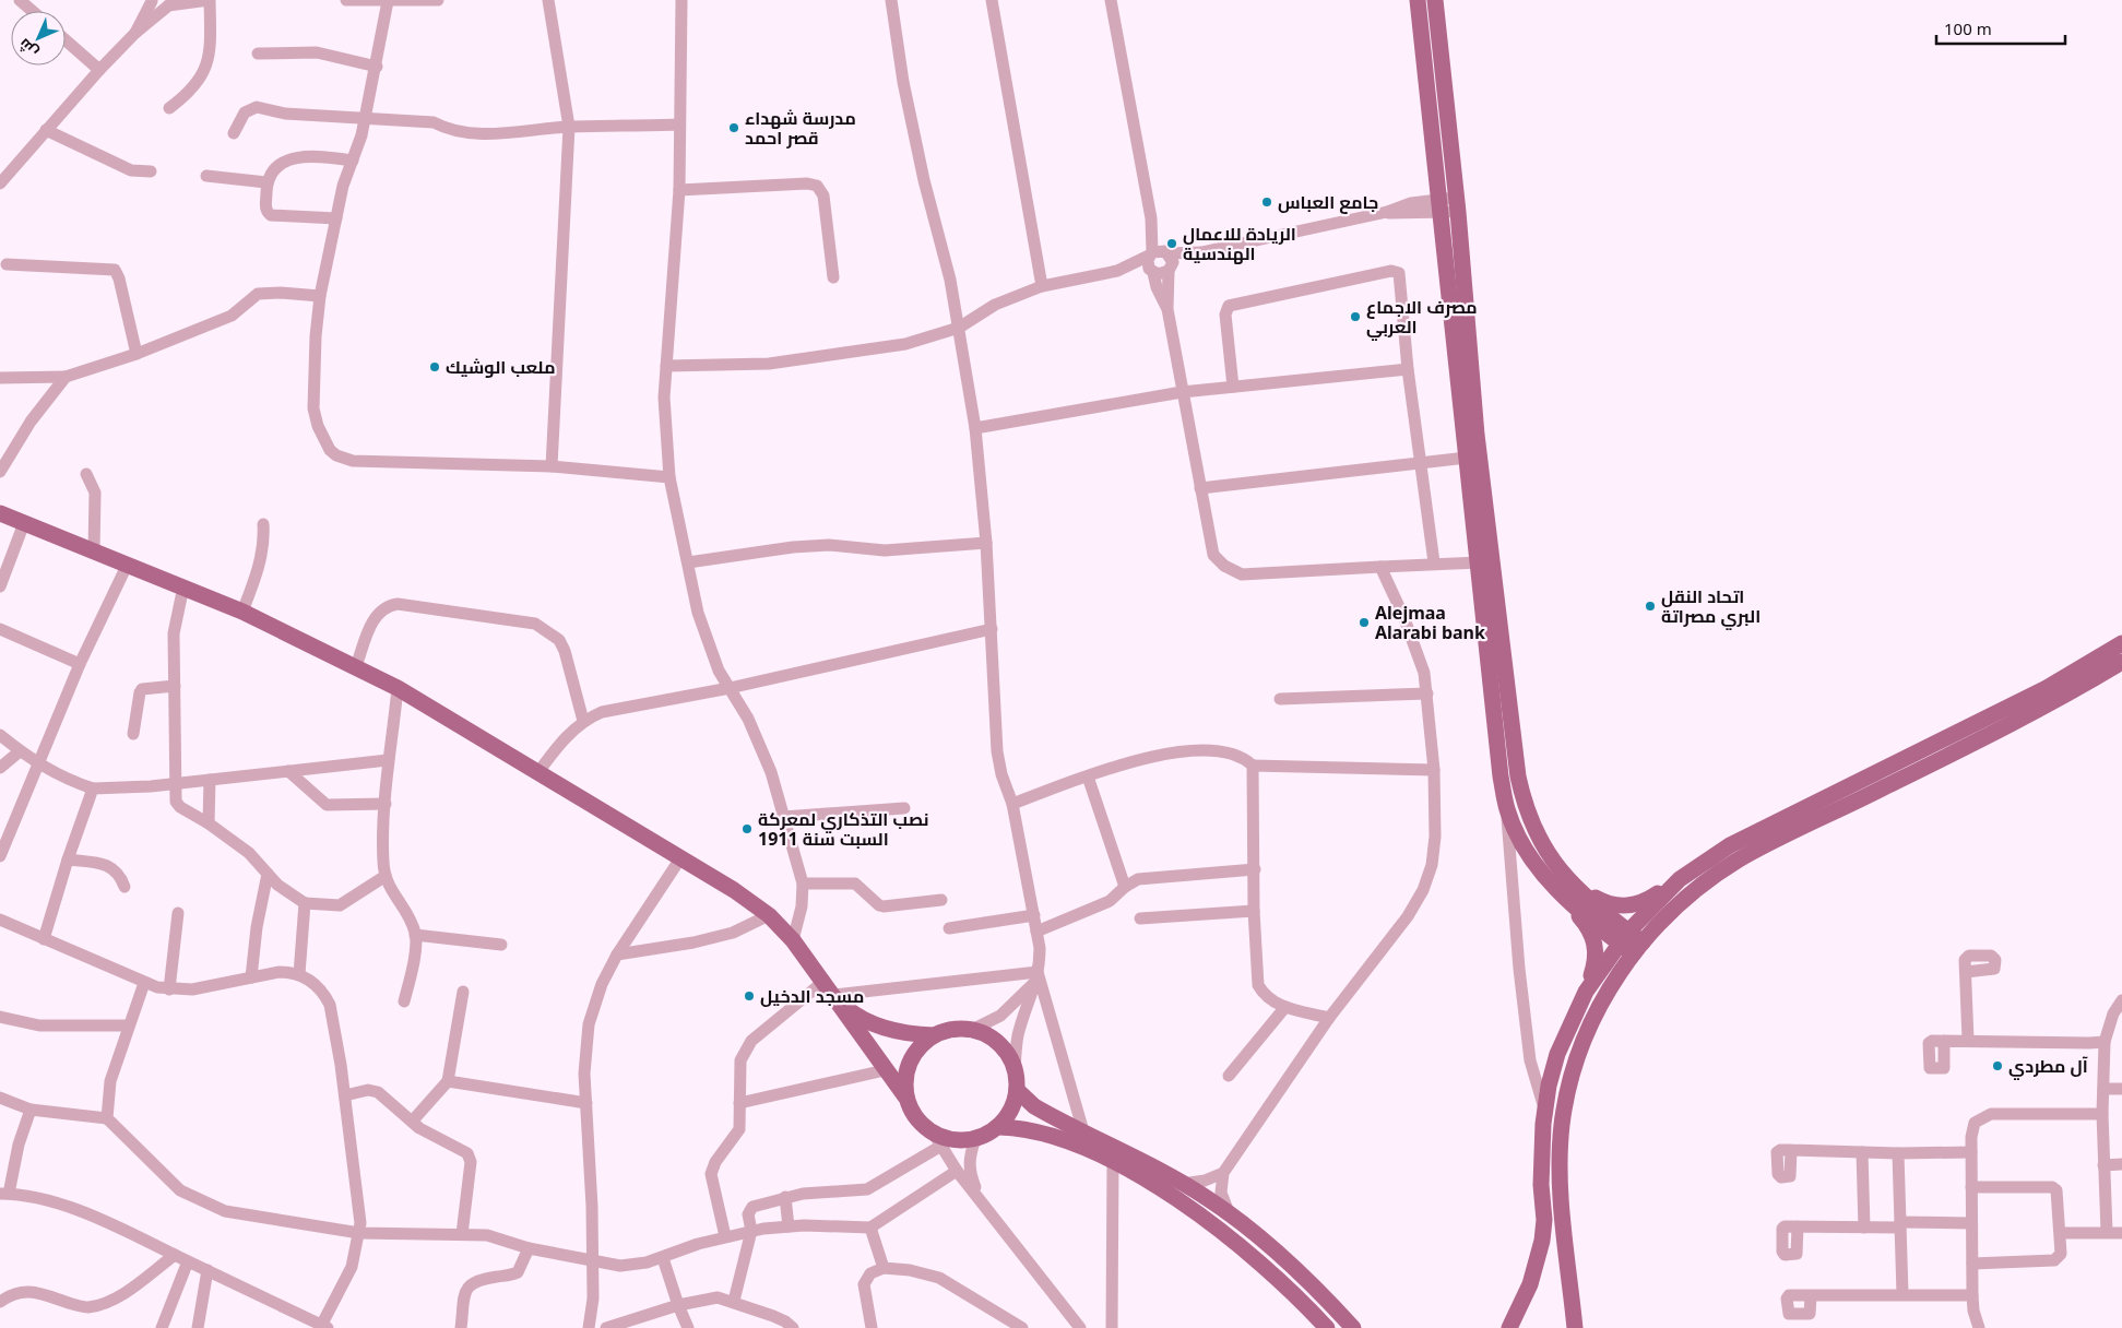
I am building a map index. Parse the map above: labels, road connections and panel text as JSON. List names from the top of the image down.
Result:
{
  "places": [
    "مدرسة شهداء قصر احمد",
    "جامع العباس",
    "الريادة للاعمال الهندسية",
    "مصرف الاجماع العربي",
    "ملعب الوشيك",
    "اتحاد النقل البري مصراتة",
    "Alejmaa Alarabi bank",
    "نصب التذكاري لمعركة السبت سنة 1911",
    "مسجد الدخيل",
    "آل مطردي"
  ],
  "scale_bar": "100 m",
  "north": "bottom left"
}
